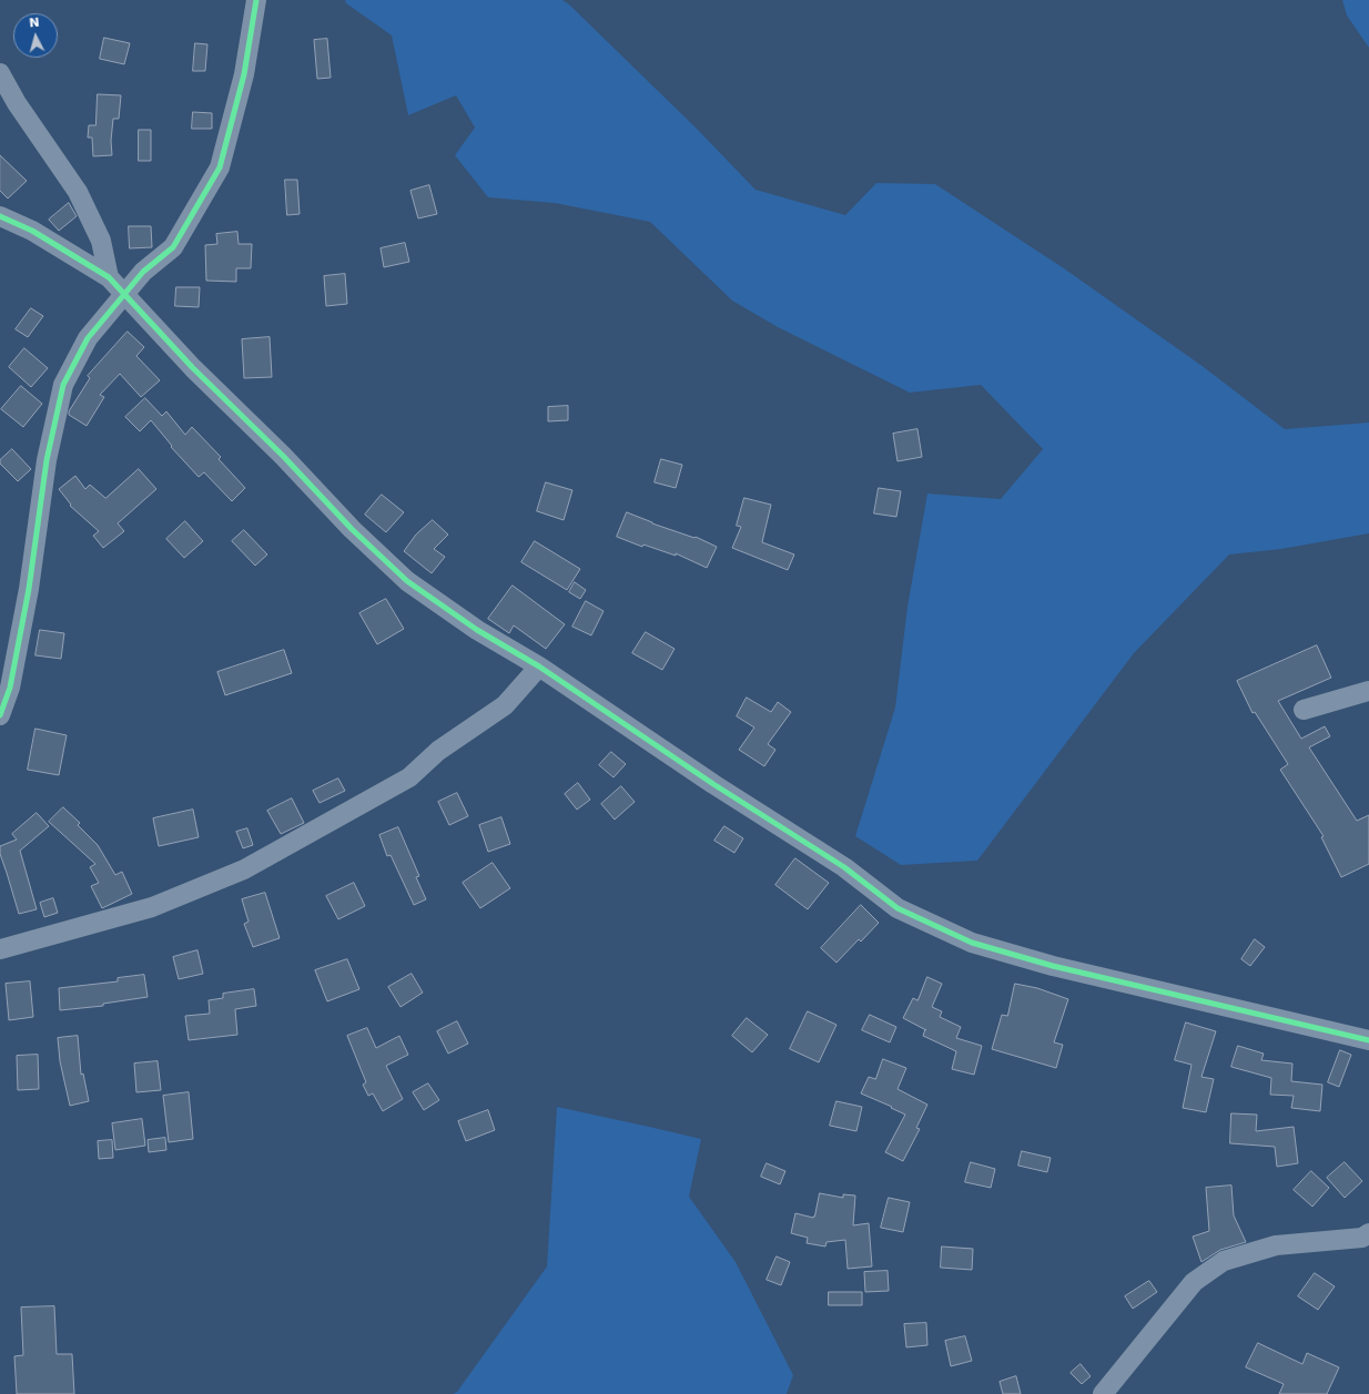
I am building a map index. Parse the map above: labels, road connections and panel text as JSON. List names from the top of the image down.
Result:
{
  "north": "top"
}
